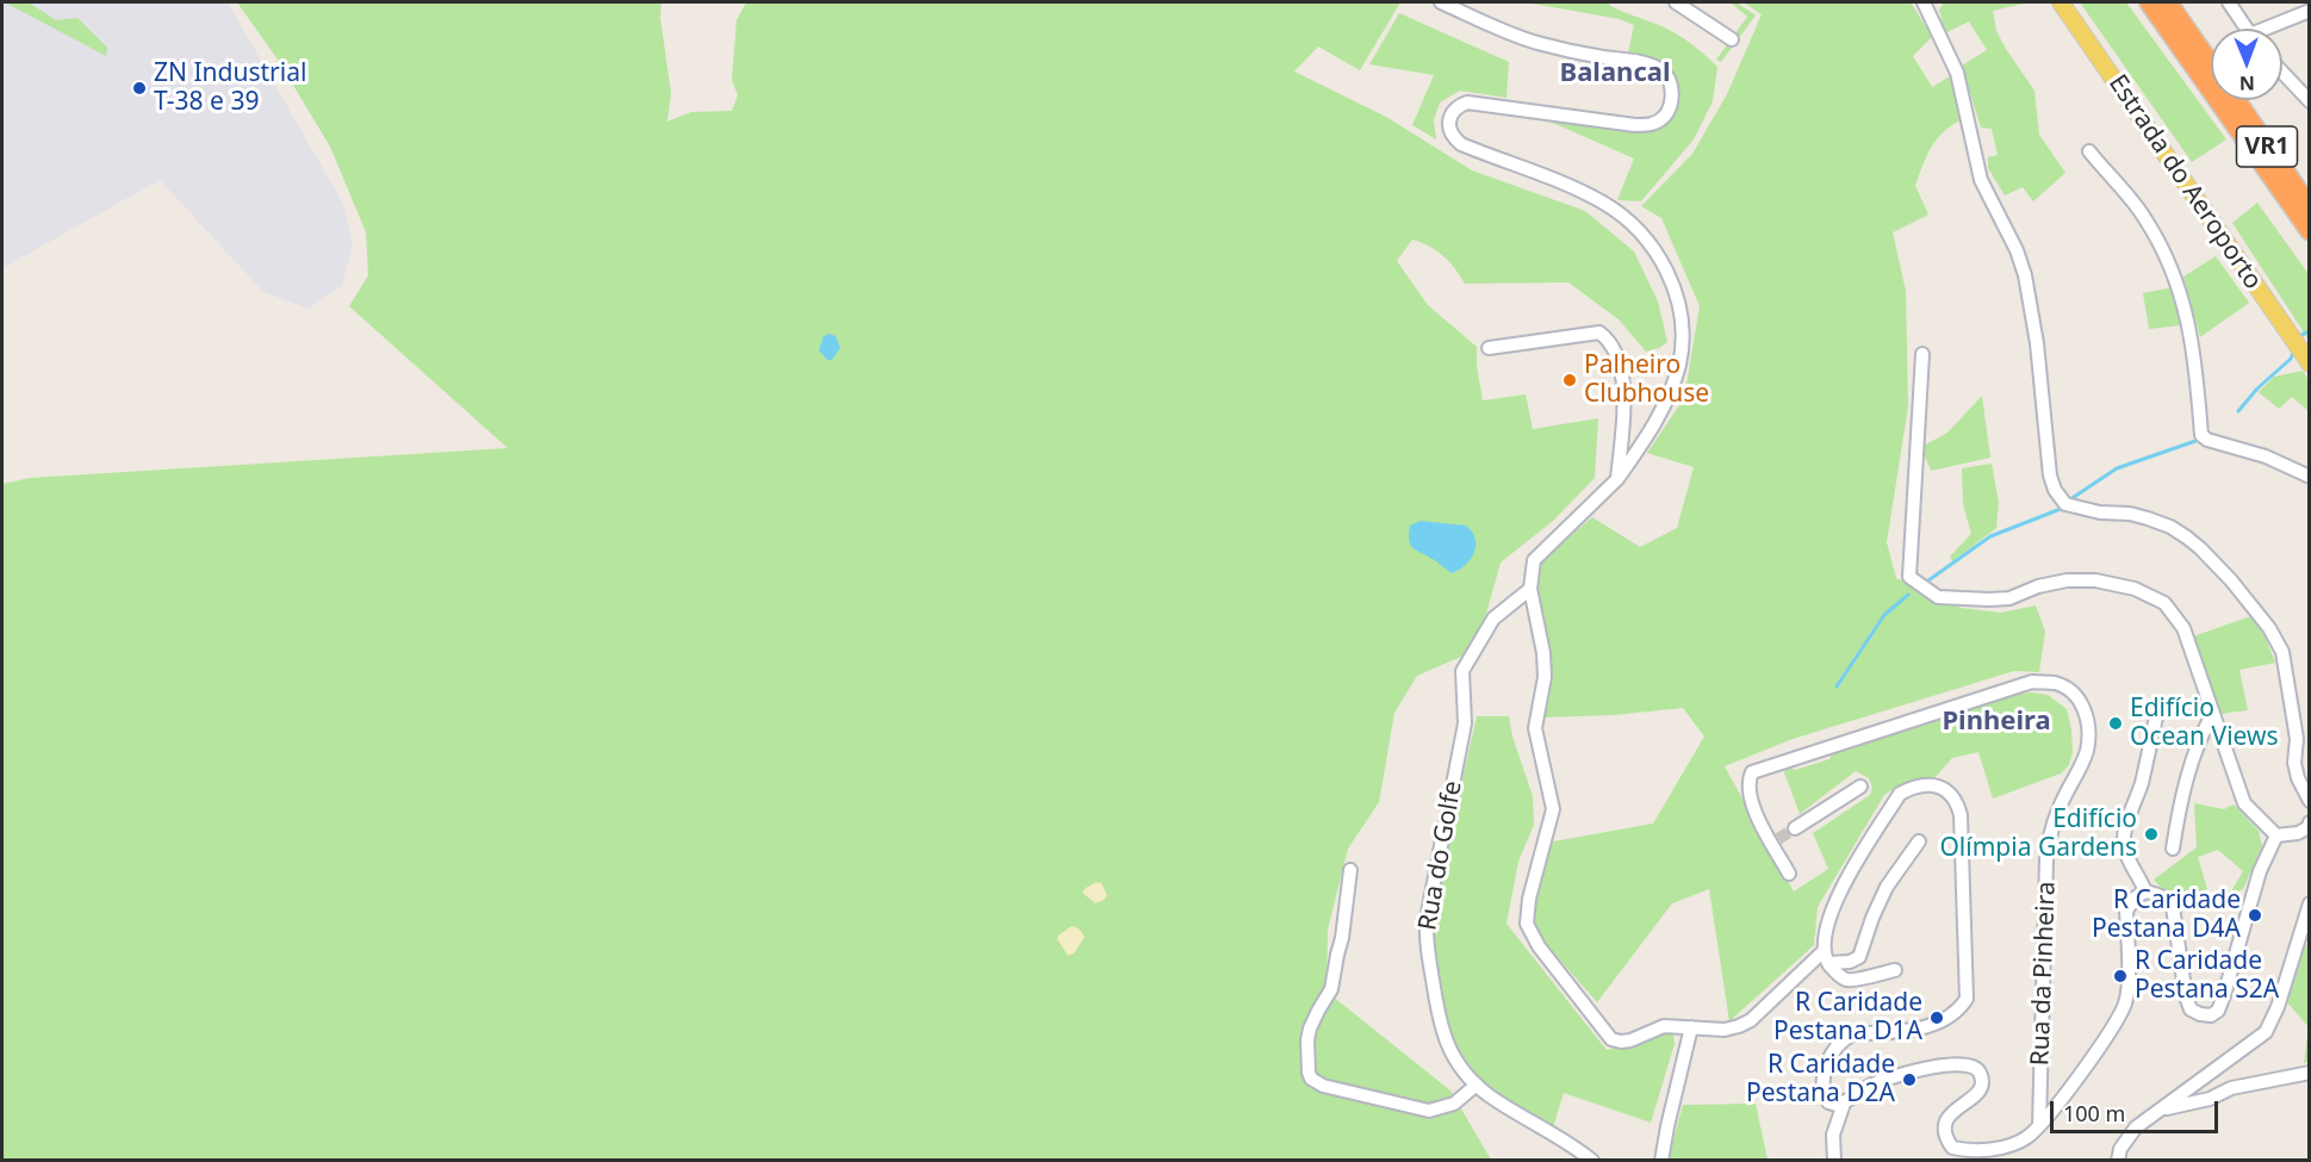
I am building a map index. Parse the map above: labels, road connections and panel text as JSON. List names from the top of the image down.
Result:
{
  "streets": {
    "highway": ["VR1"],
    "main road": ["Estrada do Aeroporto"],
    "street": ["Rua do Golfe", "Rua da Pinheira"]
  },
  "districts": ["Balancal", "Pinheira"],
  "places": [
    "ZN Industrial T-38 e 39",
    "Palheiro Clubhouse",
    "Edifício Ocean Views",
    "Edifício Olímpia Gardens",
    "R Caridade Pestana D4A",
    "R Caridade Pestana S2A",
    "R Caridade Pestana D1A",
    "R Caridade Pestana D2A"
  ],
  "scale_bar": "100 m",
  "north": "bottom"
}
